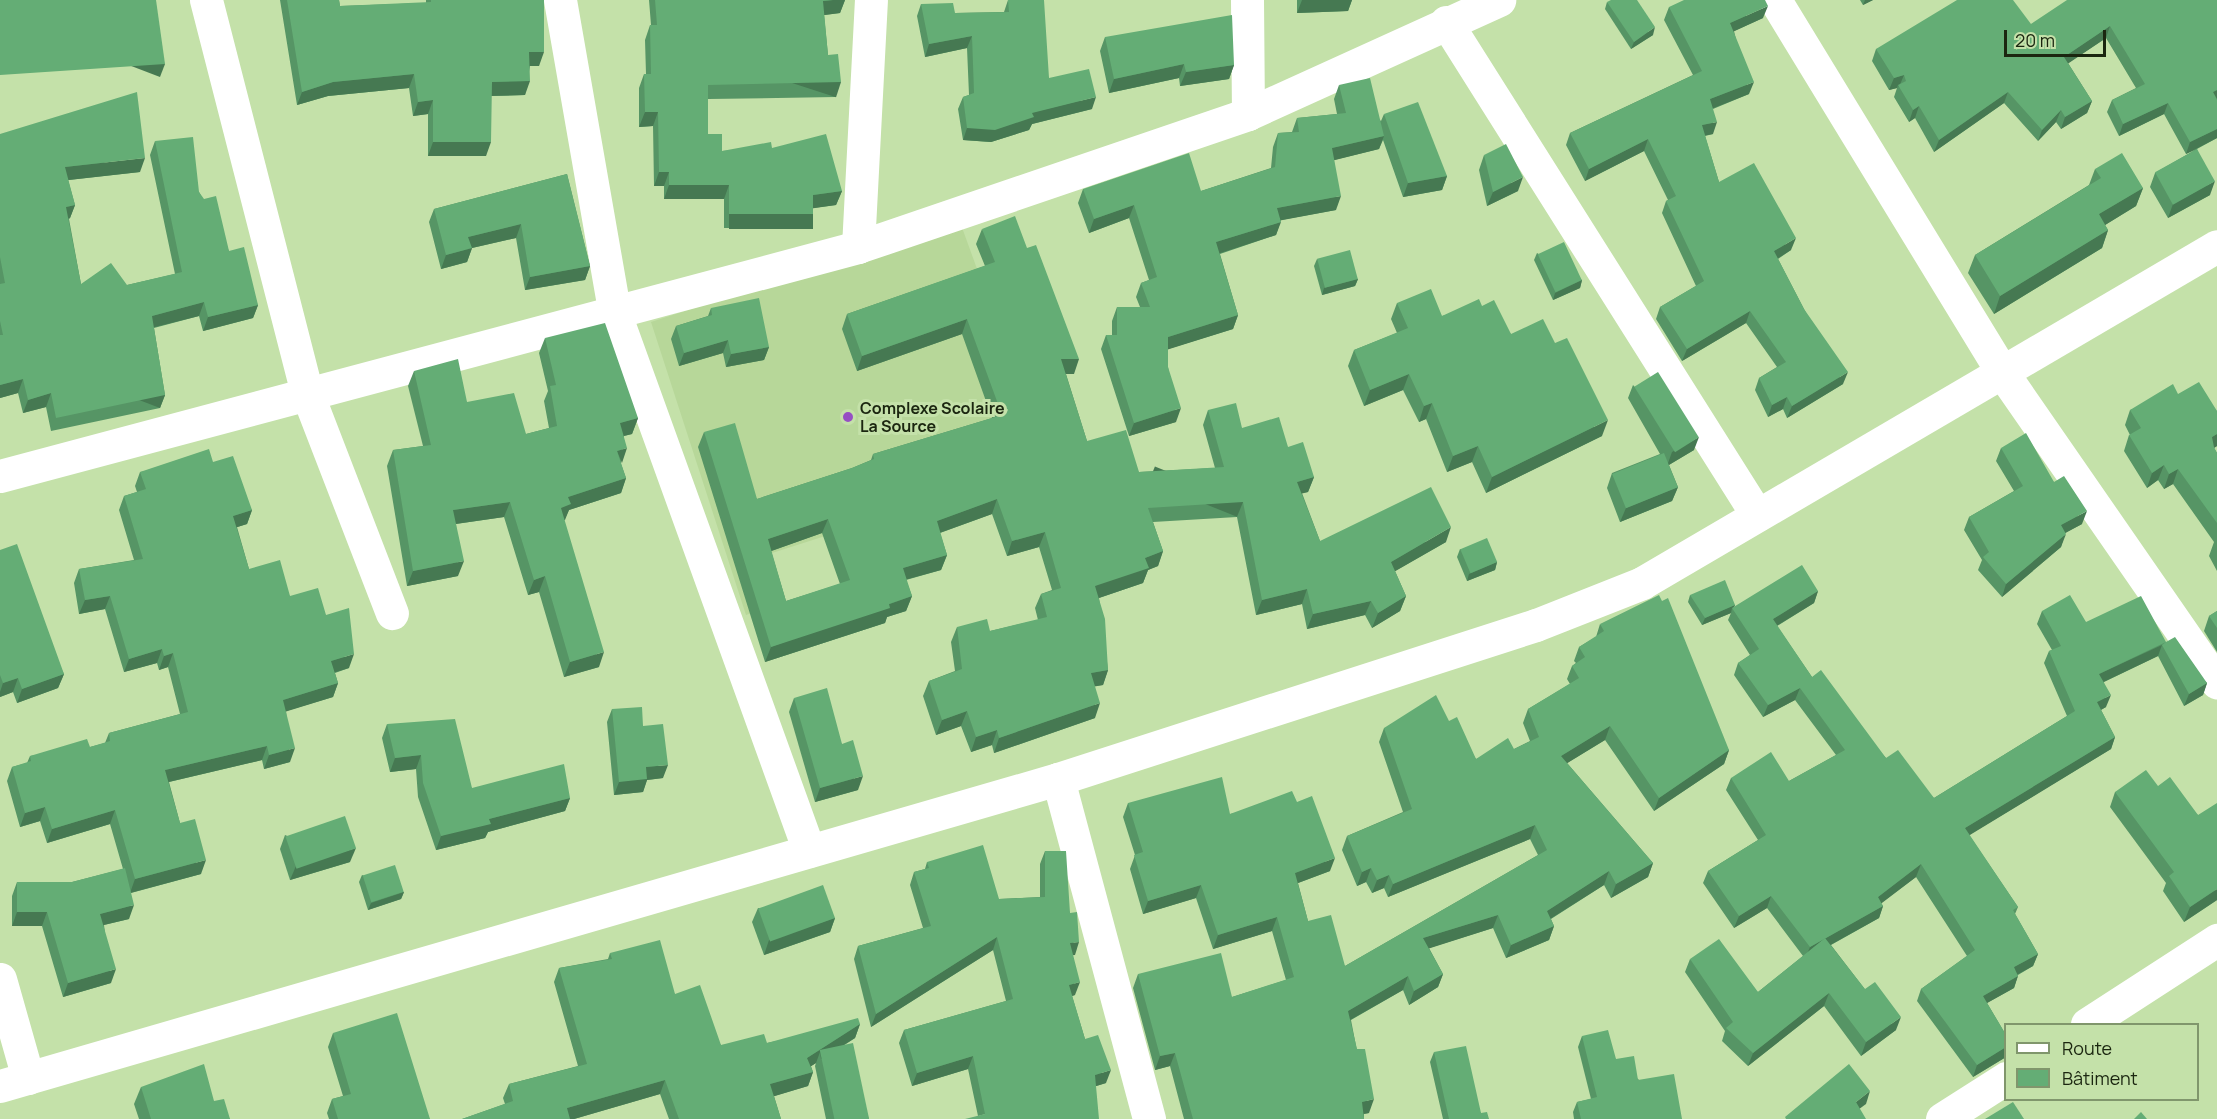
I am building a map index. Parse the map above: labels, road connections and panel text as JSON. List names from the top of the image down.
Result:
{
  "places": ["Complexe Scolaire La Source"],
  "legend": ["Route", "Bâtiment"],
  "scale_bar": "20 m"
}
